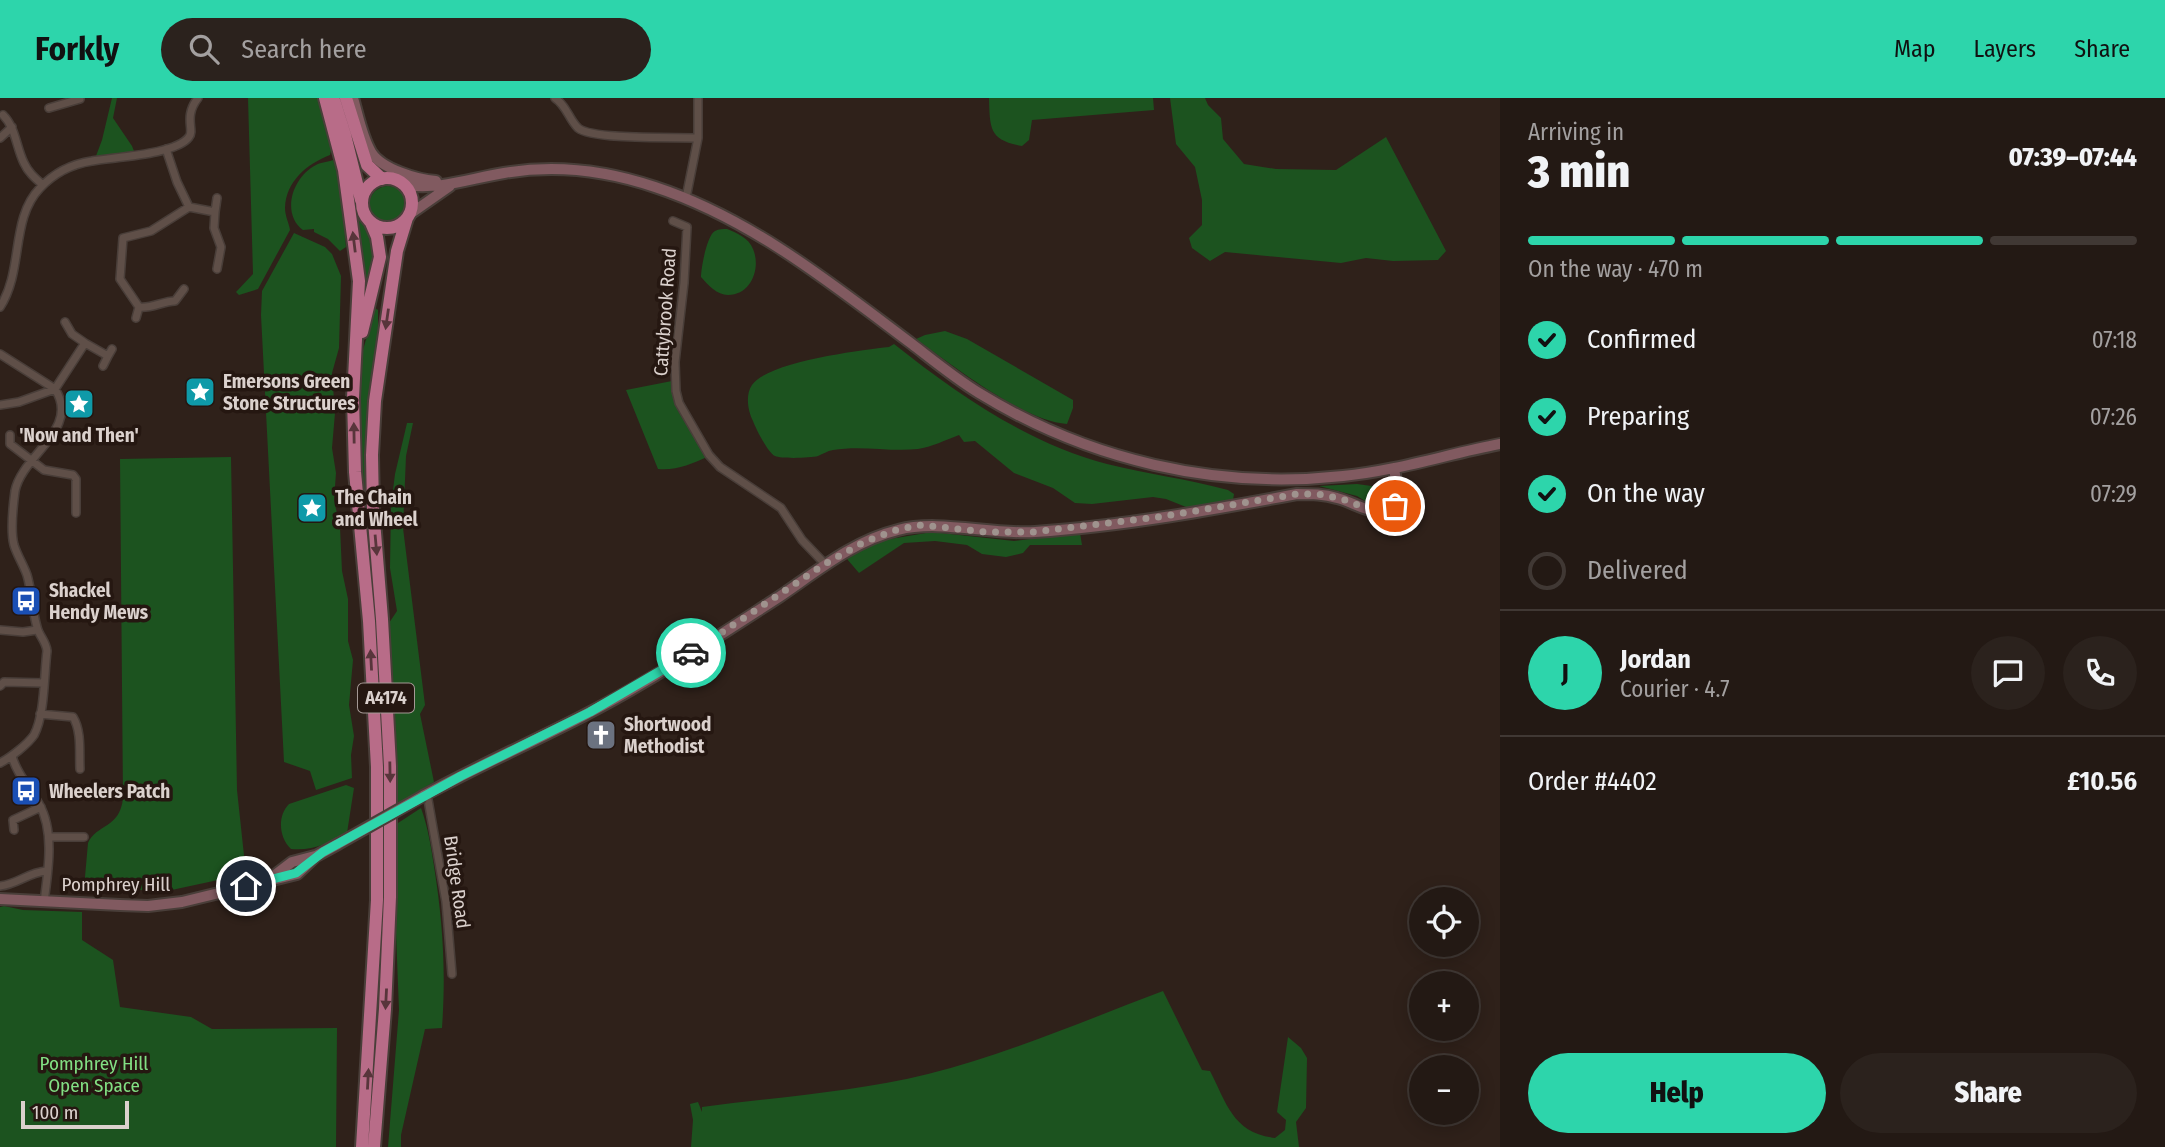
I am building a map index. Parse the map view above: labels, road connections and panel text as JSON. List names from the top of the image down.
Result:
{
  "streets": {
    "highway": ["A4174"],
    "main road": ["Pomphrey Hill"],
    "street": ["Cattybrook Road", "Bridge Road"]
  },
  "crossings": [
    ["Cattybrook Road", "Pomphrey Hill"],
    ["Bridge Road", "Pomphrey Hill"]
  ],
  "parks": ["Pomphrey Hill Open Space"],
  "places": {
    "place": ["Emersons Green Stone Structures", "'Now and Then'", "The Chain and Wheel"],
    "bus stop": ["Shackel Hendy Mews", "Wheelers Patch"],
    "church": ["Shortwood Methodist"]
  },
  "scale_bar": "100 m",
  "page": {
    "header": "Forkly",
    "search": "Search here",
    "nav": ["Map", "Layers", "Share"],
    "heading": ["3 min", "Arriving in", "07:39–07:44"],
    "panel": [
      "Jordan",
      "Courier · 4.7",
      "Order #4402",
      "£10.56"
    ],
    "bar": "On the way · 470 m",
    "list": [
      ["Confirmed", "07:18"],
      ["Preparing", "07:26"],
      ["On the way", "07:29"],
      "Delivered"
    ],
    "round": "J",
    "map_buttons": ["+", "−"],
    "buttons": ["Help", "Share"],
    "scale": "100 m"
  }
}
